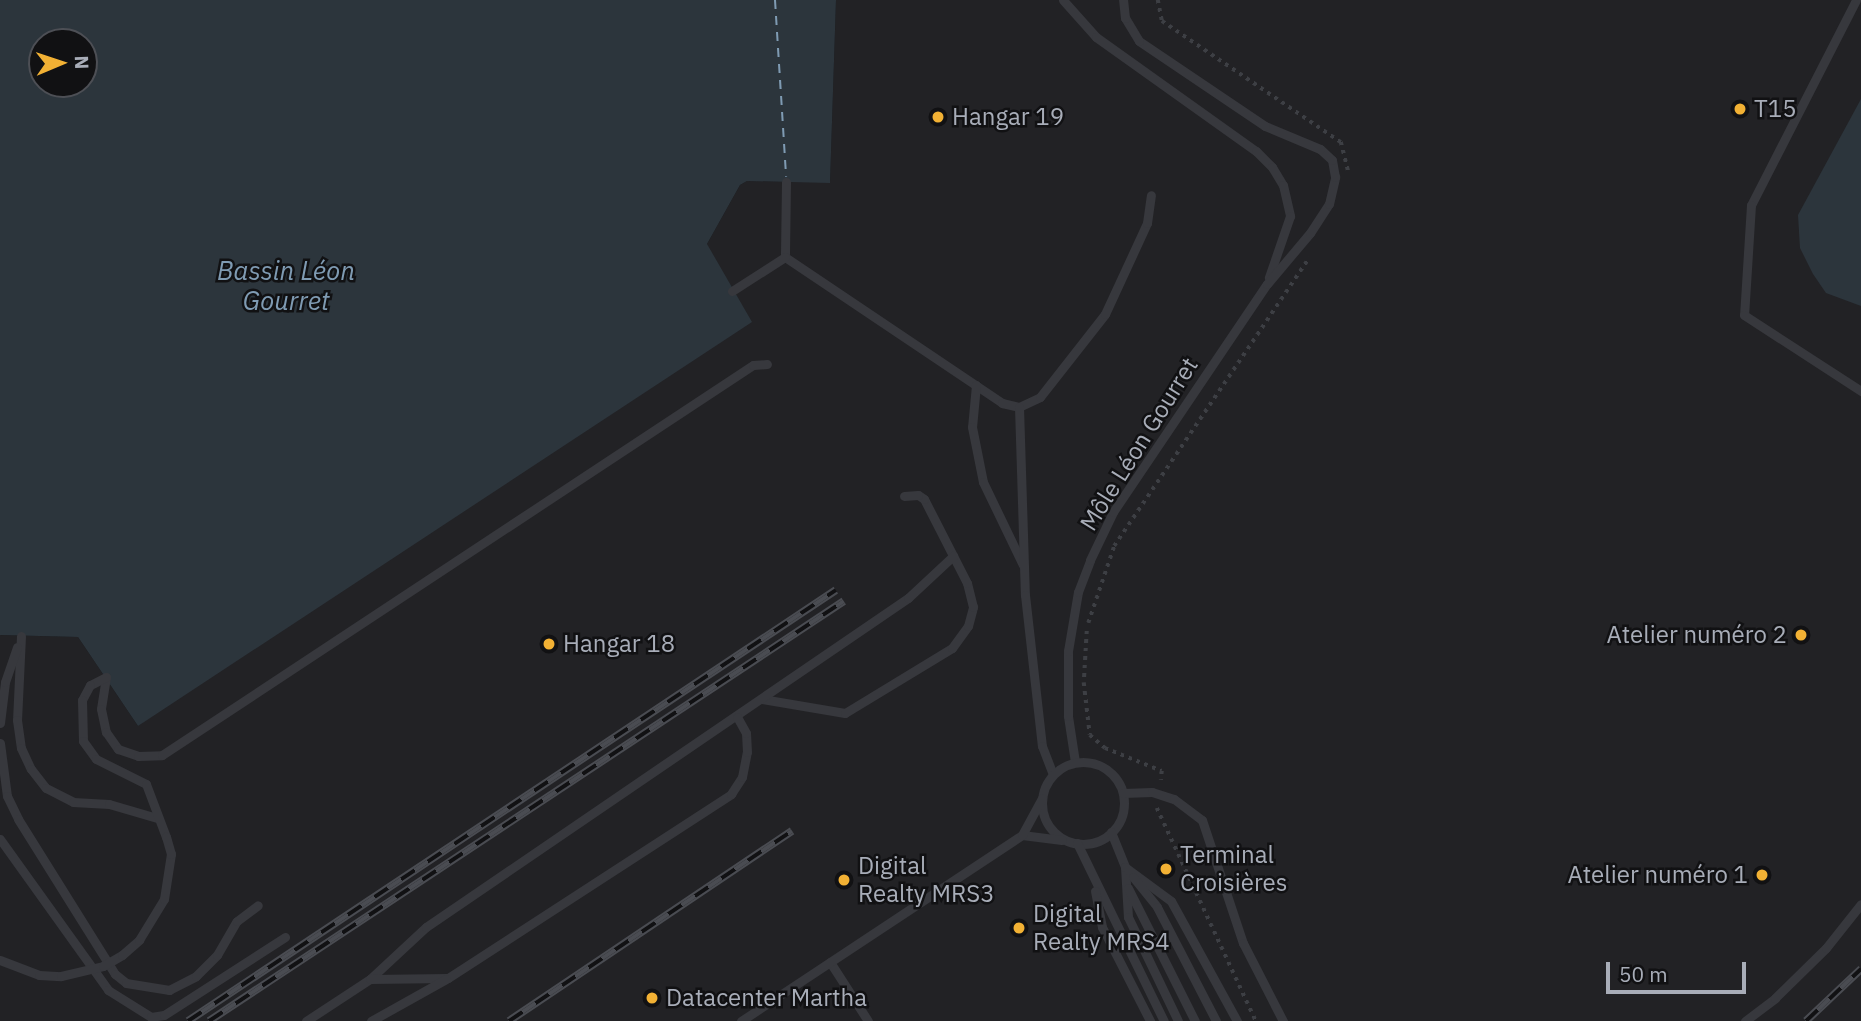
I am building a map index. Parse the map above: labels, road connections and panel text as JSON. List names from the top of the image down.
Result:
{
  "streets": {
    "lane": ["Môle Léon Gourret"]
  },
  "water": ["Bassin Léon Gourret"],
  "places": [
    "T15",
    "Hangar 19",
    "Atelier numéro 2",
    "Hangar 18",
    "Terminal Croisières",
    "Atelier numéro 1",
    "Digital Realty MRS3",
    "Digital Realty MRS4",
    "Datacenter Martha"
  ],
  "scale_bar": "50 m",
  "north": "right"
}
